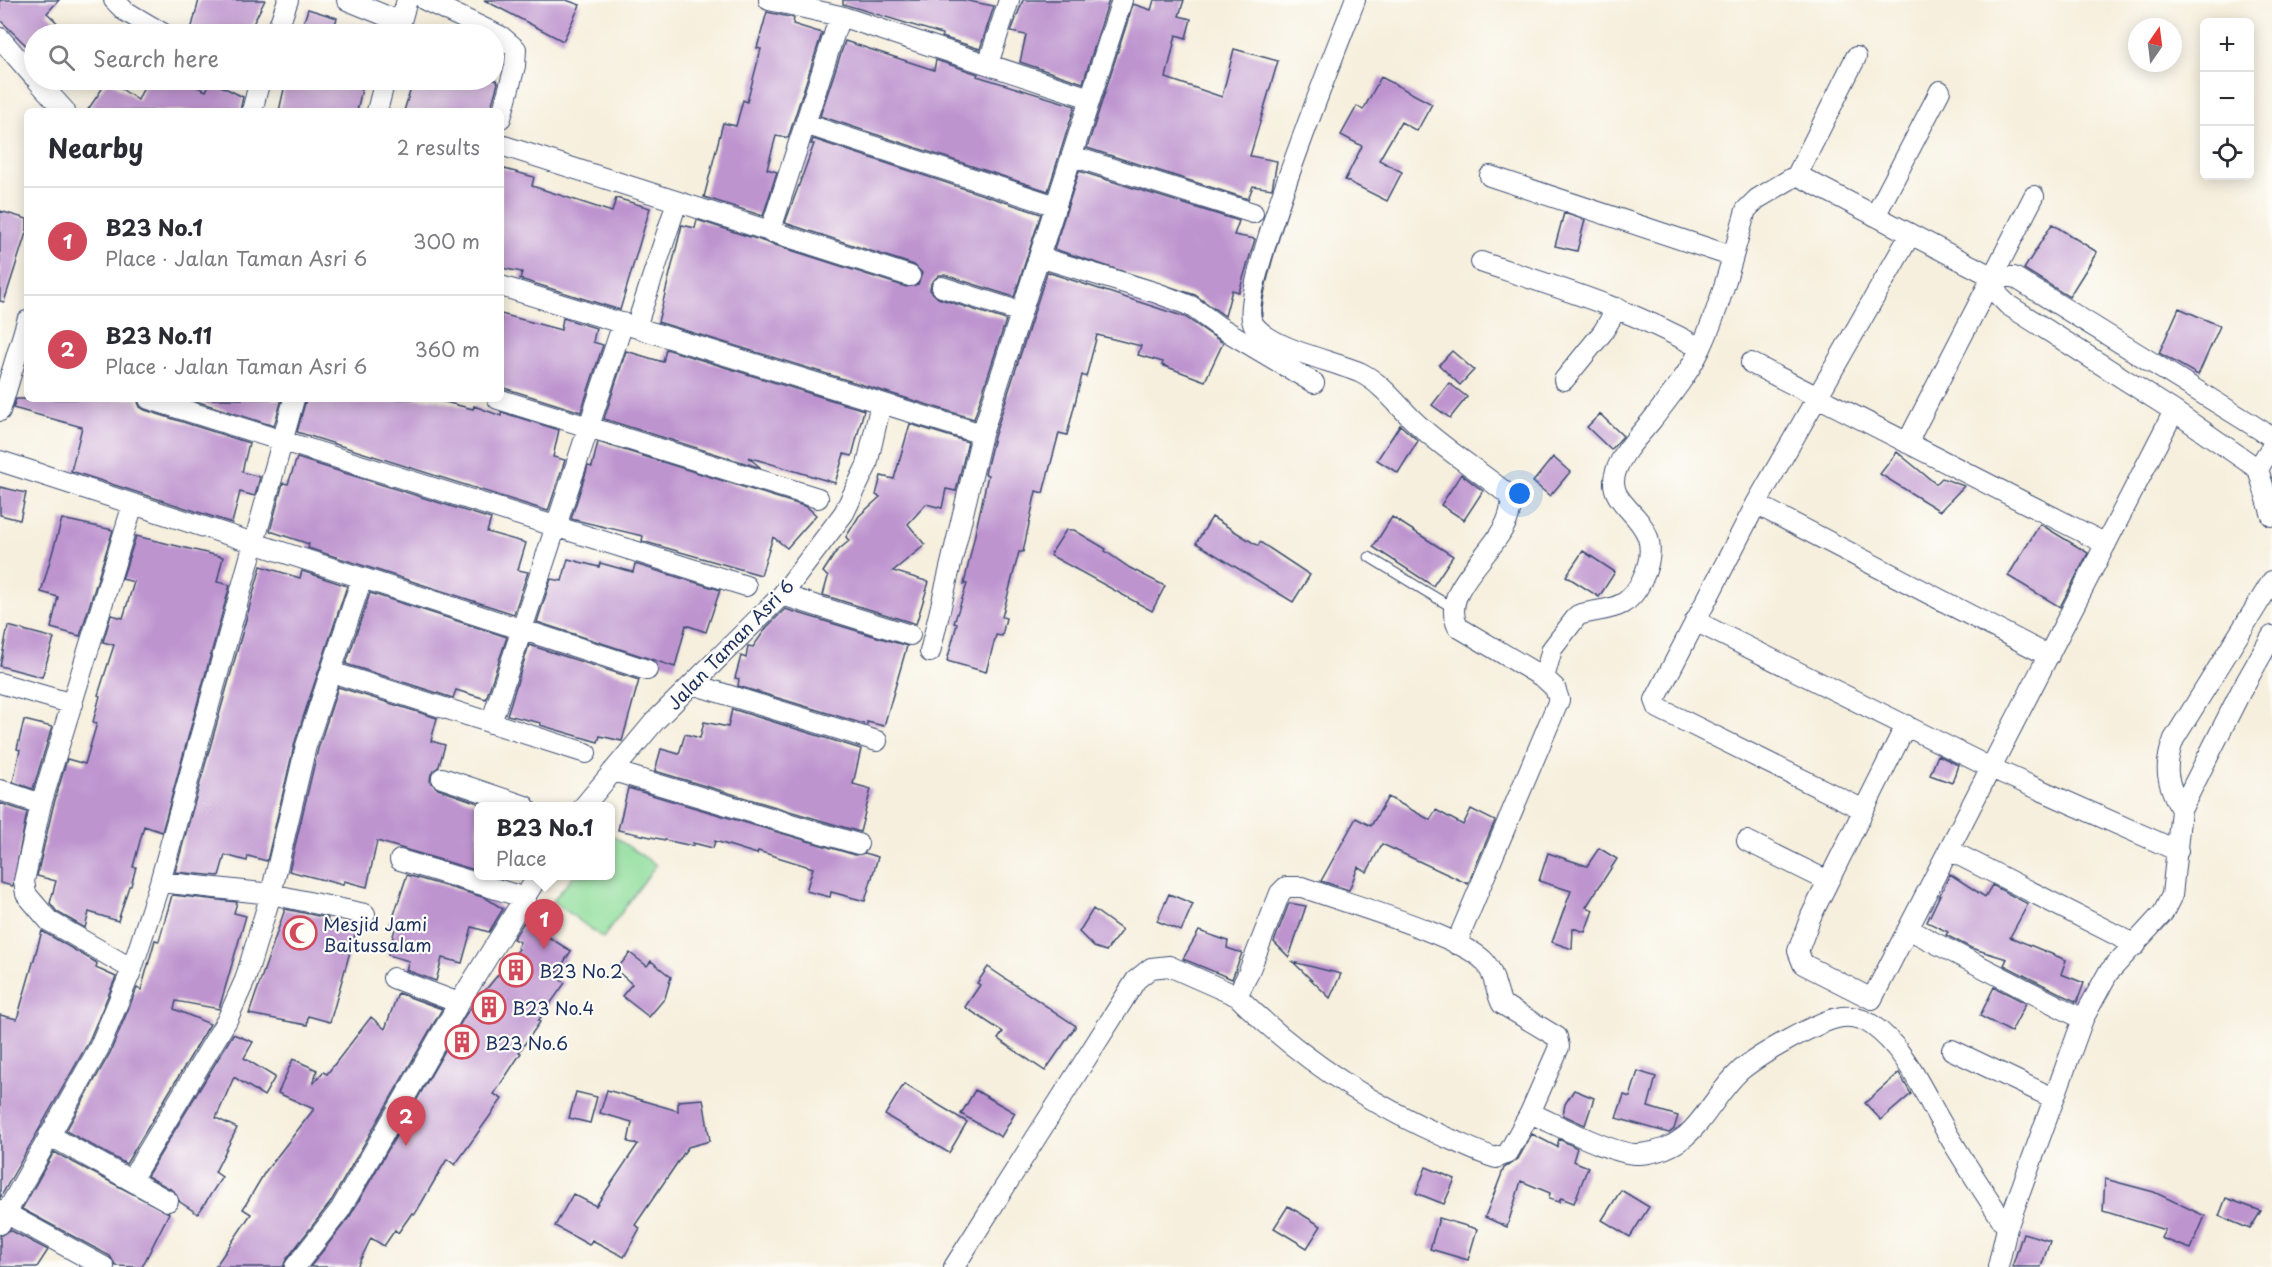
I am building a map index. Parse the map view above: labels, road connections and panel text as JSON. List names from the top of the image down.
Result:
{
  "streets": {
    "street": ["Jalan Taman Asri 6"]
  },
  "places": {
    "mosque": ["Mesjid Jami Baitussalam"],
    "building": ["B23 No.2", "B23 No.4", "B23 No.6"]
  },
  "north": "top",
  "page": {
    "map_buttons": ["+", "−"],
    "search": "Search here",
    "heading": ["Nearby", "2 results"],
    "list": [
      {
        "mark": "1",
        "name": "B23 No.1",
        "note": "Place · Jalan Taman Asri 6",
        "value": "300 m"
      },
      {
        "mark": "2",
        "name": "B23 No.11",
        "note": "Place · Jalan Taman Asri 6",
        "value": "360 m"
      }
    ],
    "popup": ["B23 No.1", "Place"],
    "pins": ["1", "2"]
  }
}
